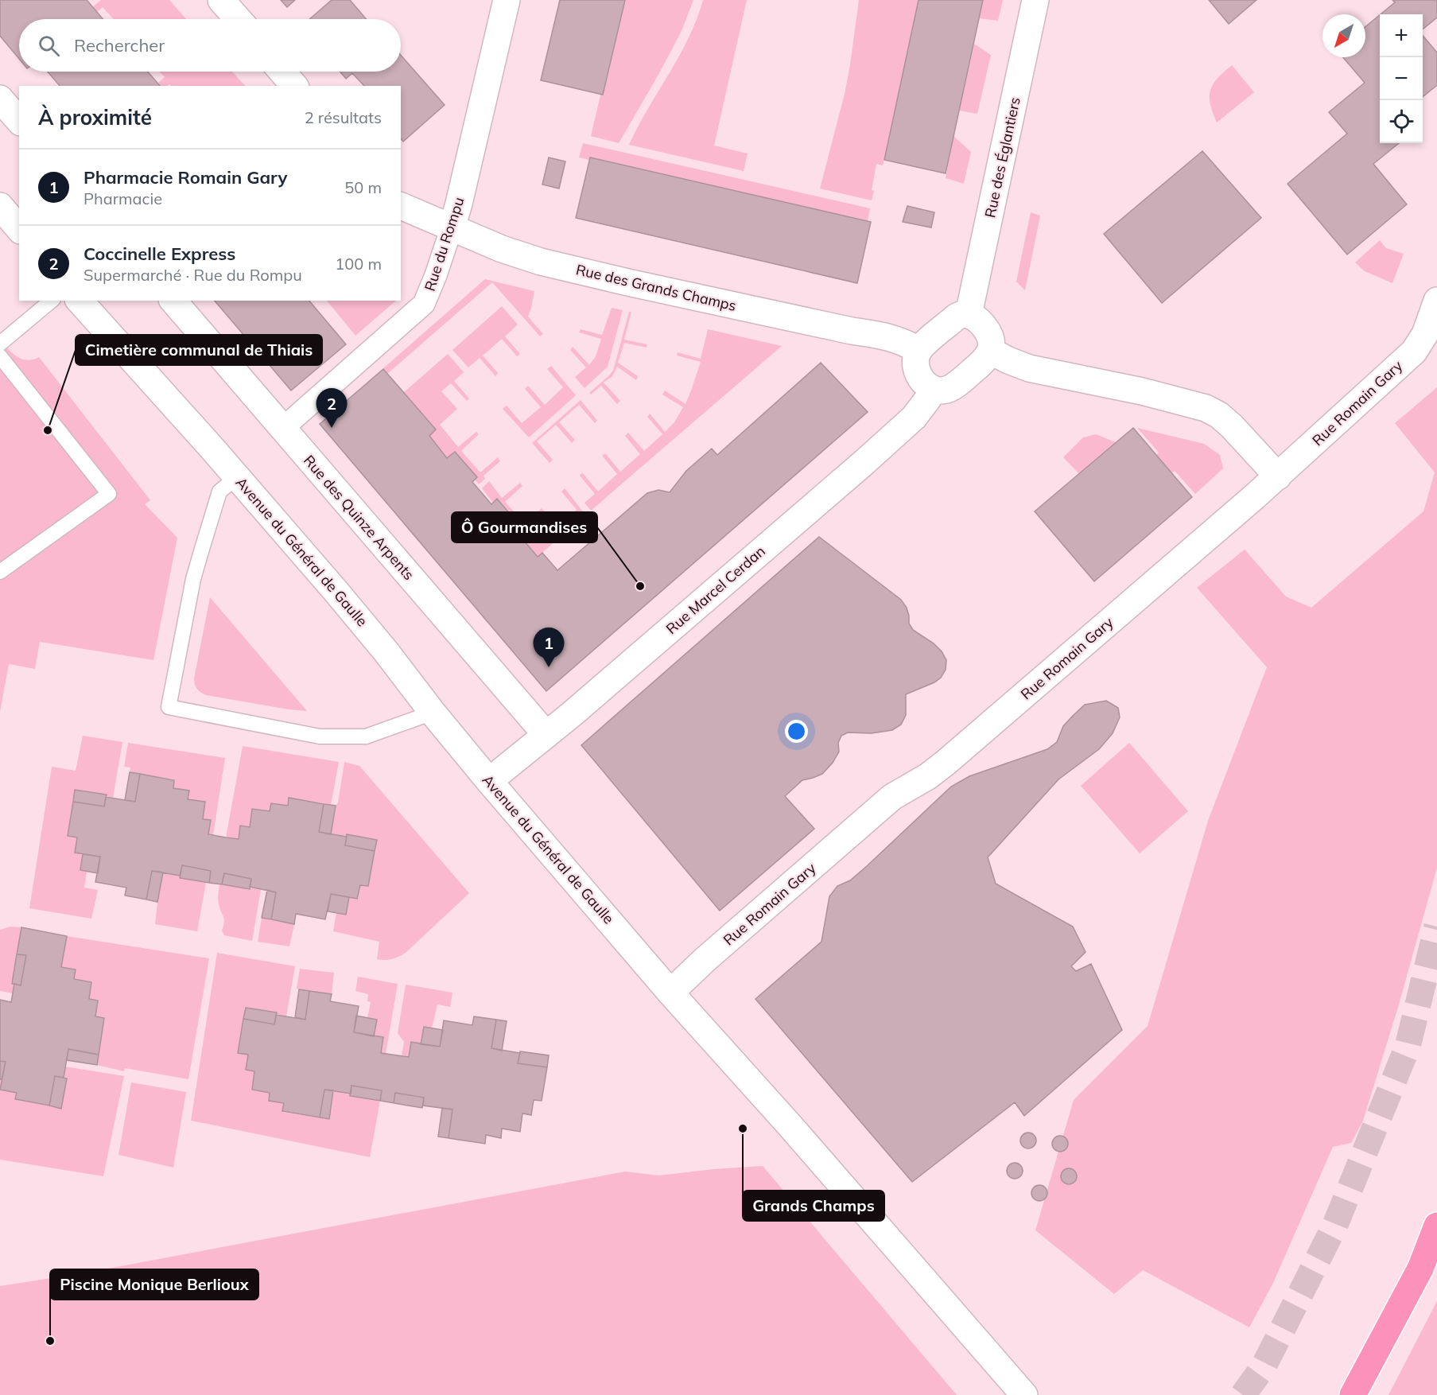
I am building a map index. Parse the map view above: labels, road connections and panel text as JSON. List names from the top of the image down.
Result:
{
  "streets": {
    "street": [
      "Rue des Églantiers",
      "Rue du Rompu",
      "Rue des Grands Champs",
      "Rue Romain Gary",
      "Rue des Quinze Arpents",
      "Avenue du Général de Gaulle",
      "Rue Marcel Cerdan"
    ]
  },
  "crossings": [
    ["Rue des Églantiers", "Rue des Grands Champs"],
    ["Rue des Églantiers", "Rue Marcel Cerdan"],
    ["Rue du Rompu", "Rue des Grands Champs"],
    ["Rue du Rompu", "Rue des Quinze Arpents"],
    ["Rue des Grands Champs", "Rue Marcel Cerdan"],
    ["Rue Romain Gary", "Avenue du Général de Gaulle"],
    ["Rue des Quinze Arpents", "Rue Marcel Cerdan"],
    ["Avenue du Général de Gaulle", "Rue Marcel Cerdan"]
  ],
  "places": [
    "Cimetière communal de Thiais",
    "Ô Gourmandises",
    "Grands Champs",
    "Piscine Monique Berlioux"
  ],
  "north": "bottom left",
  "page": {
    "map_buttons": ["+", "−"],
    "search": "Rechercher",
    "heading": ["À proximité", "2 résultats"],
    "list": [
      {
        "mark": "1",
        "name": "Pharmacie Romain Gary",
        "note": "Pharmacie",
        "value": "50 m"
      },
      {
        "mark": "2",
        "name": "Coccinelle Express",
        "note": "Supermarché · Rue du Rompu",
        "value": "100 m"
      }
    ],
    "pins": ["2", "1"]
  }
}
